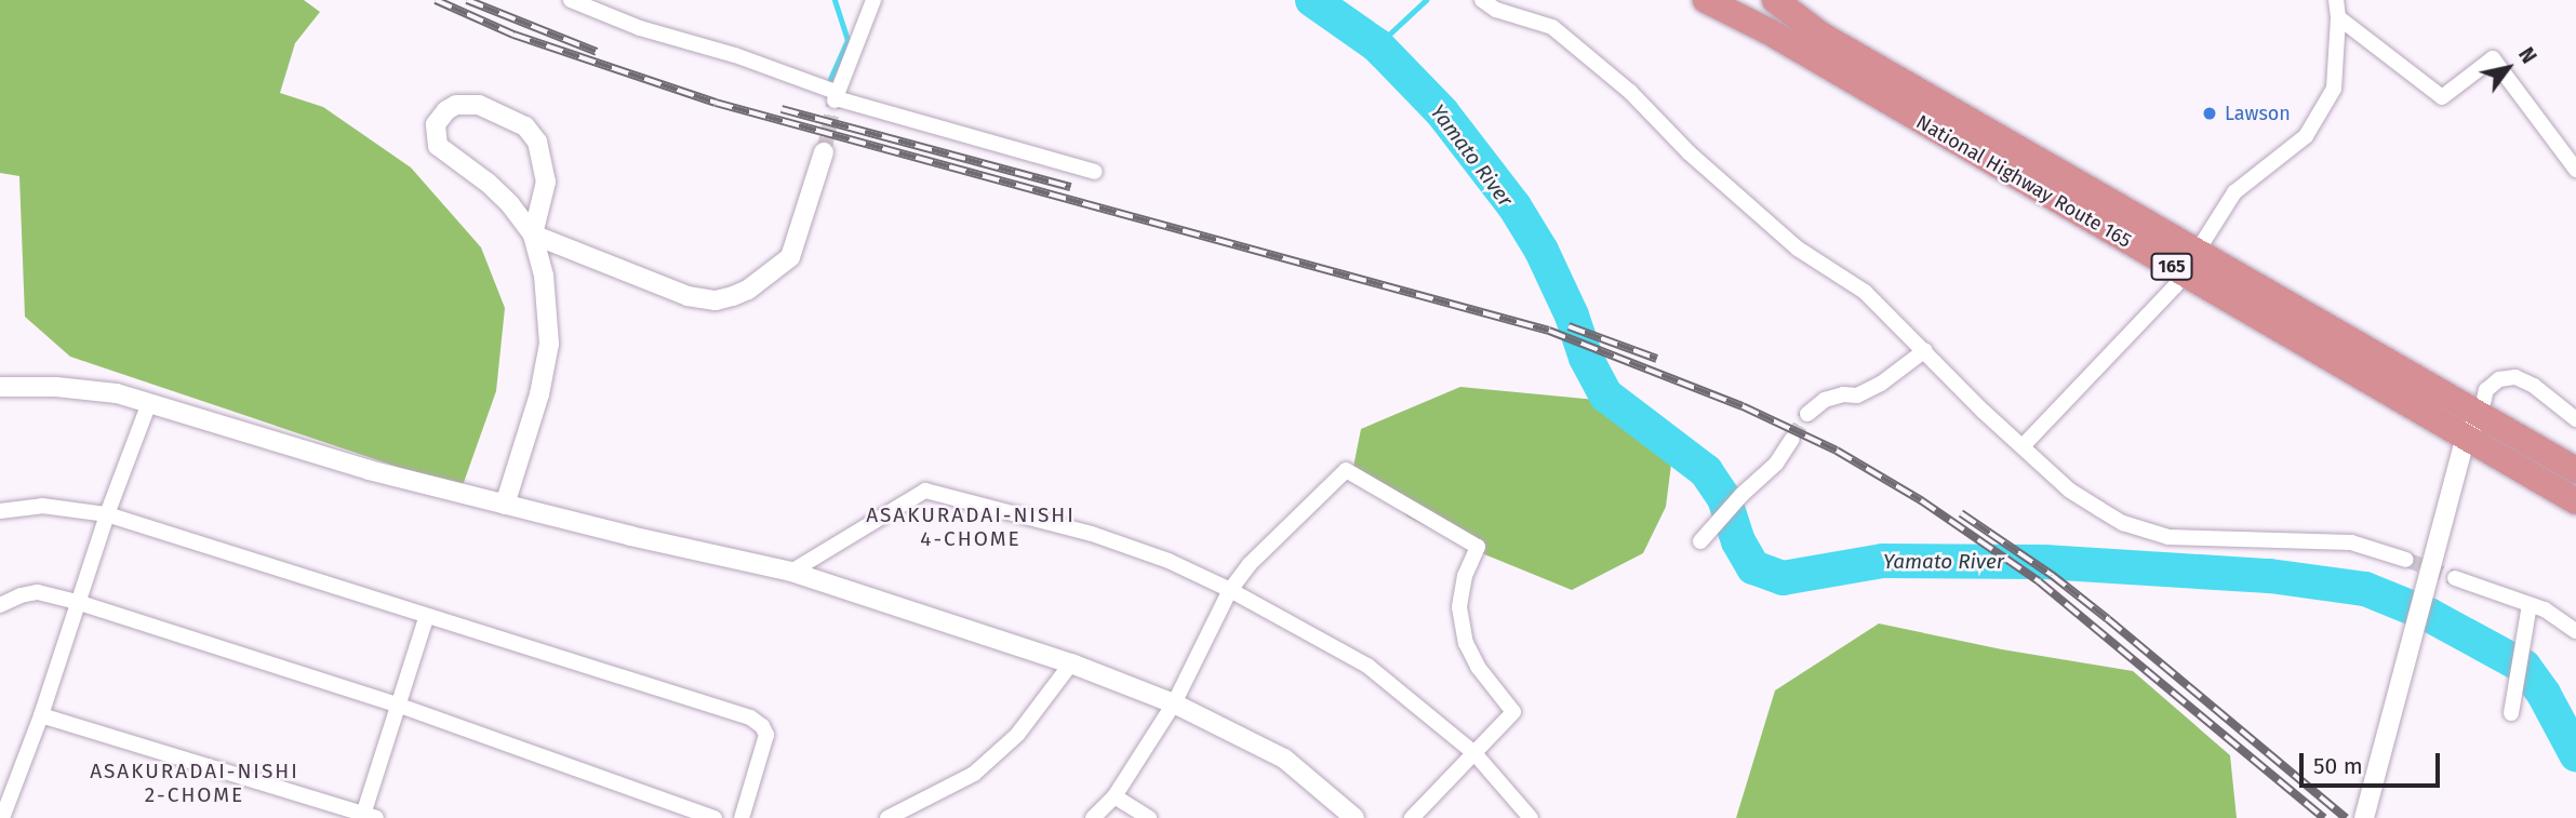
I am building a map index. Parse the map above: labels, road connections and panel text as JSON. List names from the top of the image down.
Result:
{
  "streets": {
    "highway": ["National Highway Route 165", "165"]
  },
  "districts": ["ASAKURADAI-NISHI 4-CHOME", "ASAKURADAI-NISHI 2-CHOME"],
  "water": ["Yamato River"],
  "places": ["Lawson"],
  "scale_bar": "50 m",
  "north": "top right"
}
